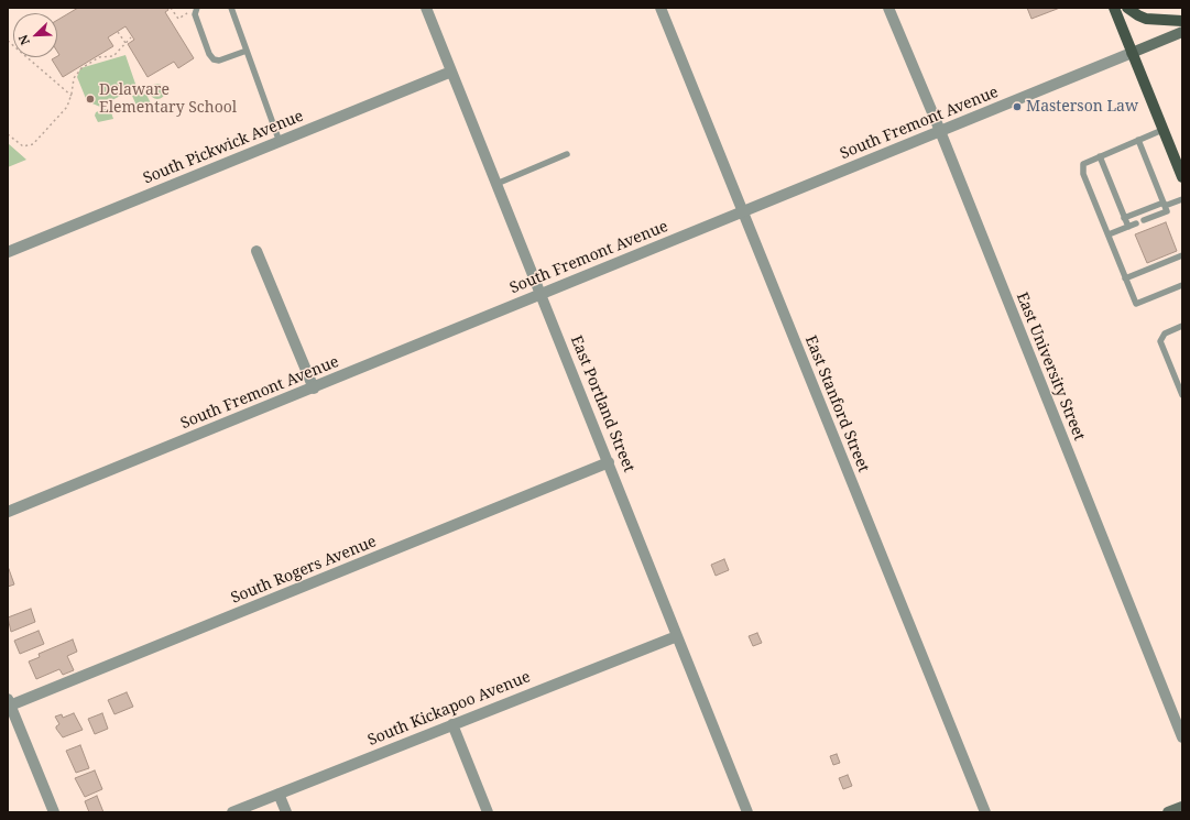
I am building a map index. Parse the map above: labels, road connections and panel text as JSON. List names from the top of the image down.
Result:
{
  "streets": {
    "main road": ["South Fremont Avenue"],
    "street": [
      "South Pickwick Avenue",
      "East University Street",
      "East Portland Street",
      "East Stanford Street",
      "South Rogers Avenue",
      "South Kickapoo Avenue"
    ]
  },
  "crossings": [
    ["South Fremont Avenue", "East University Street"],
    ["South Fremont Avenue", "East Portland Street"],
    ["South Fremont Avenue", "East Stanford Street"],
    ["South Pickwick Avenue", "East Portland Street"],
    ["East Portland Street", "South Rogers Avenue"],
    ["East Portland Street", "South Kickapoo Avenue"]
  ],
  "places": ["Delaware Elementary School", "Masterson Law"],
  "north": "bottom left"
}
